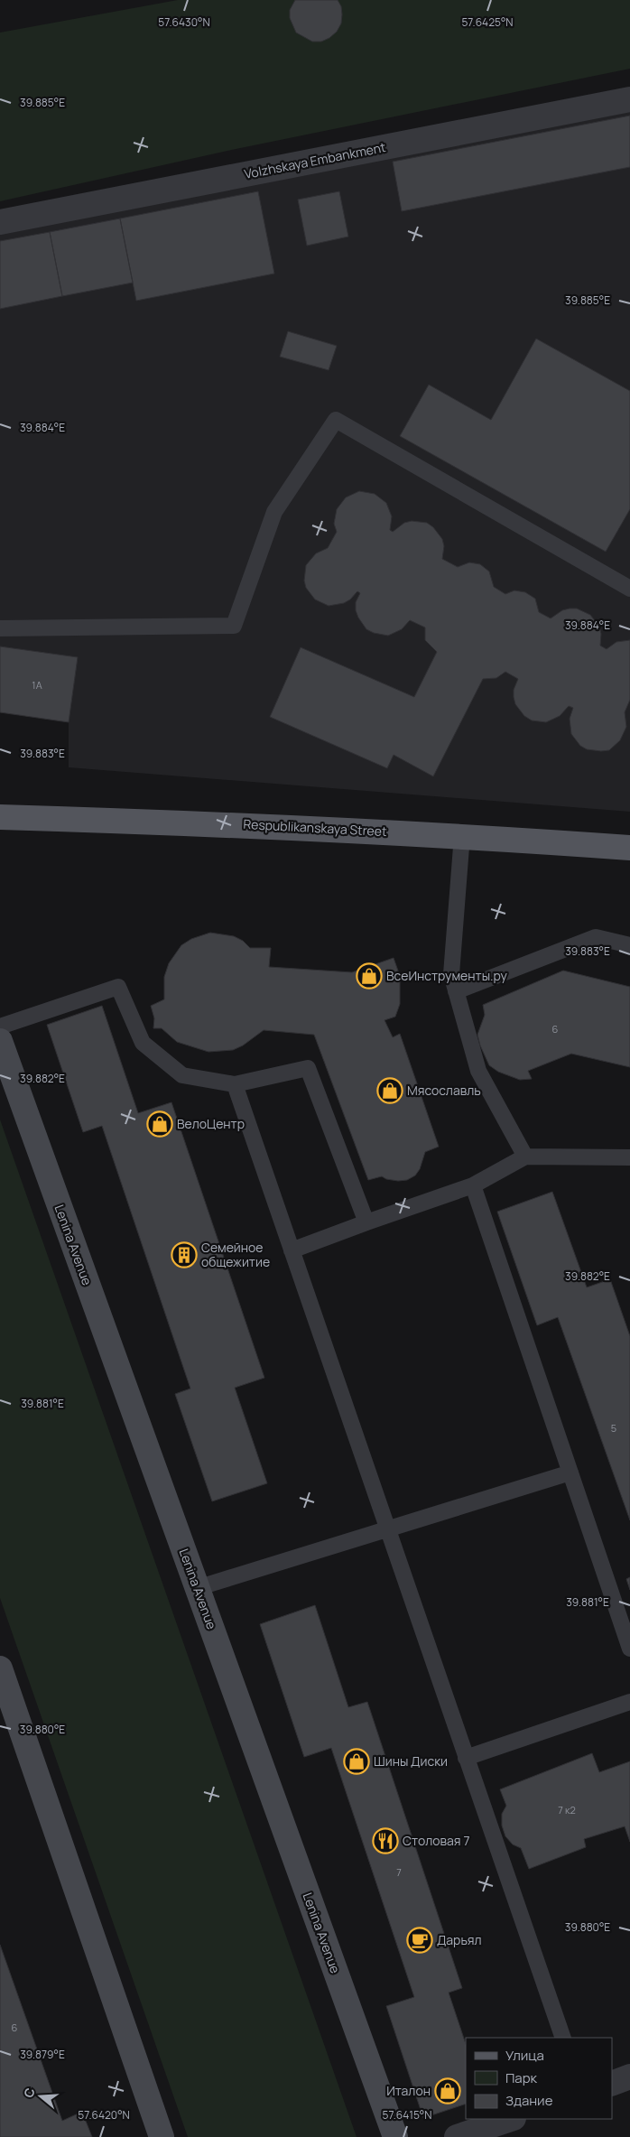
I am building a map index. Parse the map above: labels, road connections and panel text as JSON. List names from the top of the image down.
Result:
{
  "streets": {
    "main road": ["Respublikanskaya Street", "Lenina Avenue"],
    "street": ["Volzhskaya Embankment"]
  },
  "places": {
    "shop": [
      "ВсеИнструменты.ру",
      "Мясославль",
      "ВелоЦентр",
      "Шины Диски",
      "Италон"
    ],
    "building": ["Семейное общежитие"],
    "restaurant": ["Столовая 7"],
    "cafe": ["Дарьял"]
  },
  "house_numbers": [
    "1А",
    "6",
    "5",
    "7 к2",
    "7",
    "6"
  ],
  "legend": ["Улица", "Парк", "Здание"],
  "north": "left",
  "coordinates": [
    "57.6430°N",
    "57.6425°N",
    "39.885°E",
    "39.884°E",
    "39.883°E",
    "39.882°E",
    "39.881°E",
    "39.880°E",
    "39.879°E",
    "57.6420°N",
    "57.6415°N"
  ]
}
